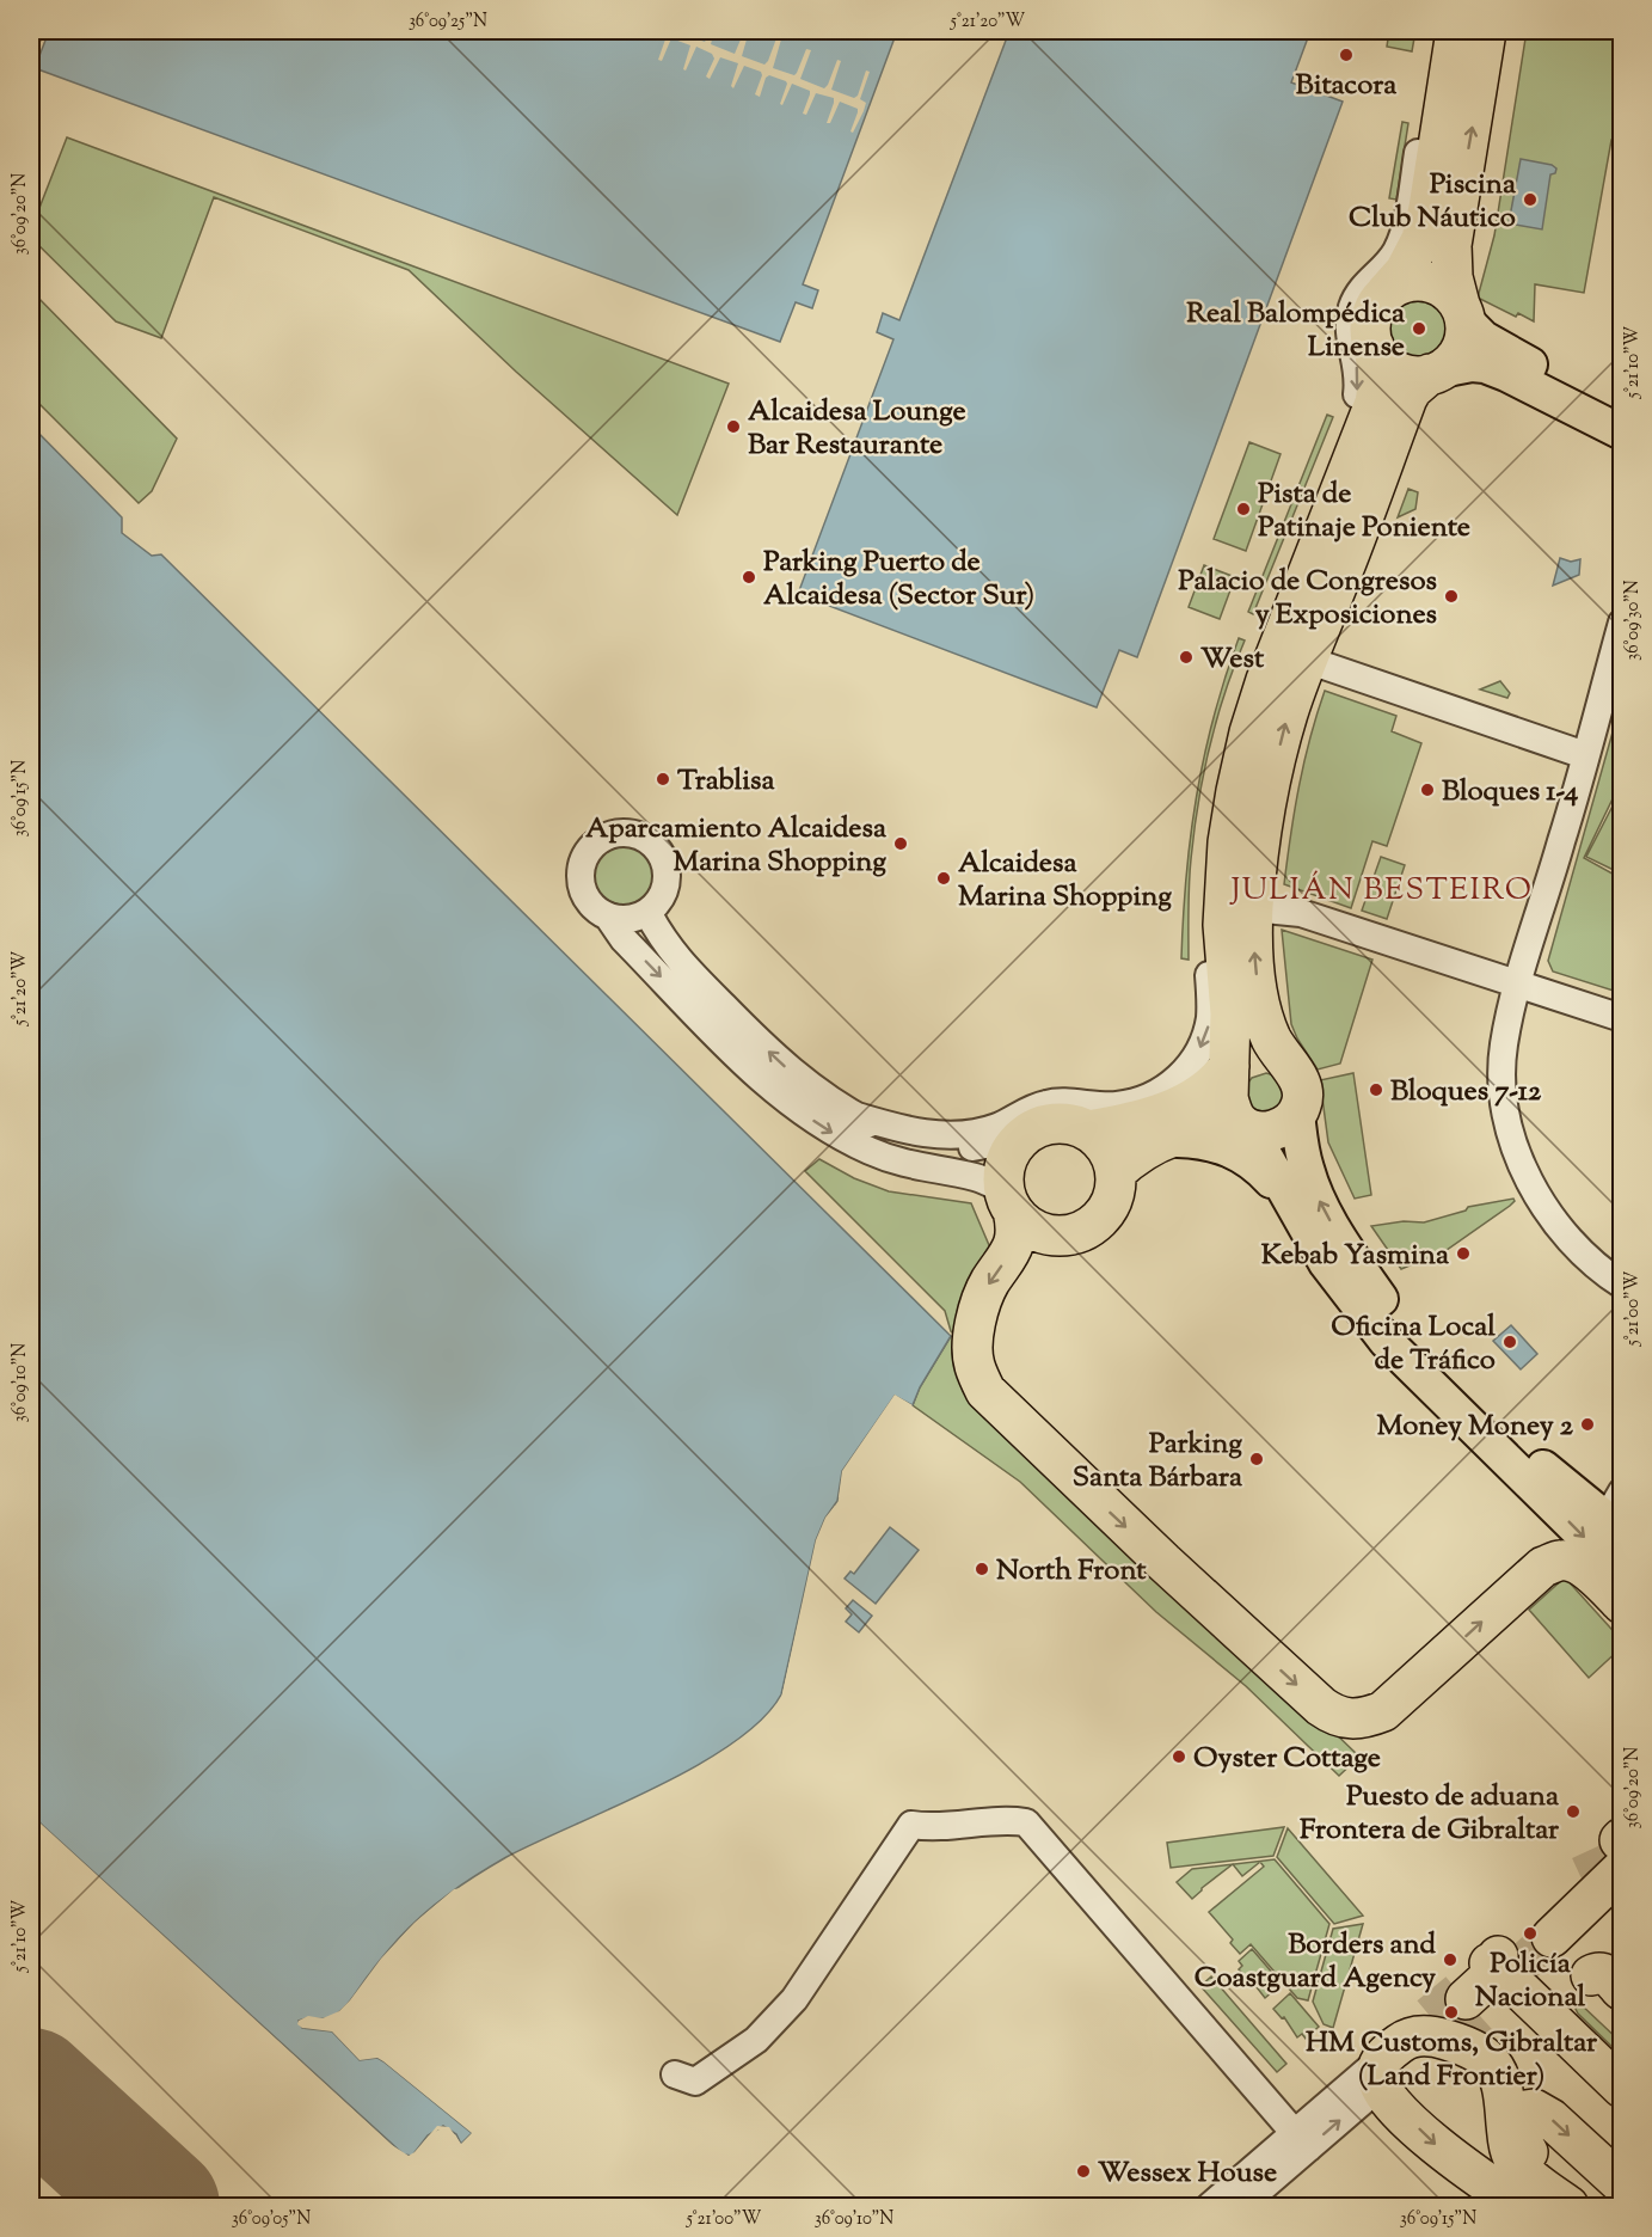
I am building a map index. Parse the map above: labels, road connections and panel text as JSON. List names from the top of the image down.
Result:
{
  "districts": ["JULIÁN BESTEIRO"],
  "places": [
    "Bitacora",
    "Piscina Club Náutico",
    "Real Balompédica Linense",
    "Alcaidesa Lounge Bar Restaurante",
    "Pista de Patinaje Poniente",
    "Parking Puerto de Alcaidesa (Sector Sur)",
    "Palacio de Congresos y Exposiciones",
    "West",
    "Trablisa",
    "Bloques 1-4",
    "Aparcamiento Alcaidesa Marina Shopping",
    "Alcaidesa Marina Shopping",
    "Bloques 7-12",
    "Kebab Yasmina",
    "Oficina Local de Tráfico",
    "Money Money 2",
    "Parking Santa Bárbara",
    "North Front",
    "Oyster Cottage",
    "Puesto de aduana Frontera de Gibraltar",
    "Policía Nacional",
    "Borders and Coastguard Agency",
    "HM Customs, Gibraltar (Land Frontier)",
    "Wessex House"
  ],
  "coordinates": [
    "36°09'25\"N",
    "5°21'20\"W",
    "36°09'20\"N",
    "5°21'10\"W",
    "36°09'30\"N",
    "36°09'15\"N",
    "5°21'00\"W",
    "36°09'10\"N",
    "36°09'05\"N"
  ]
}
